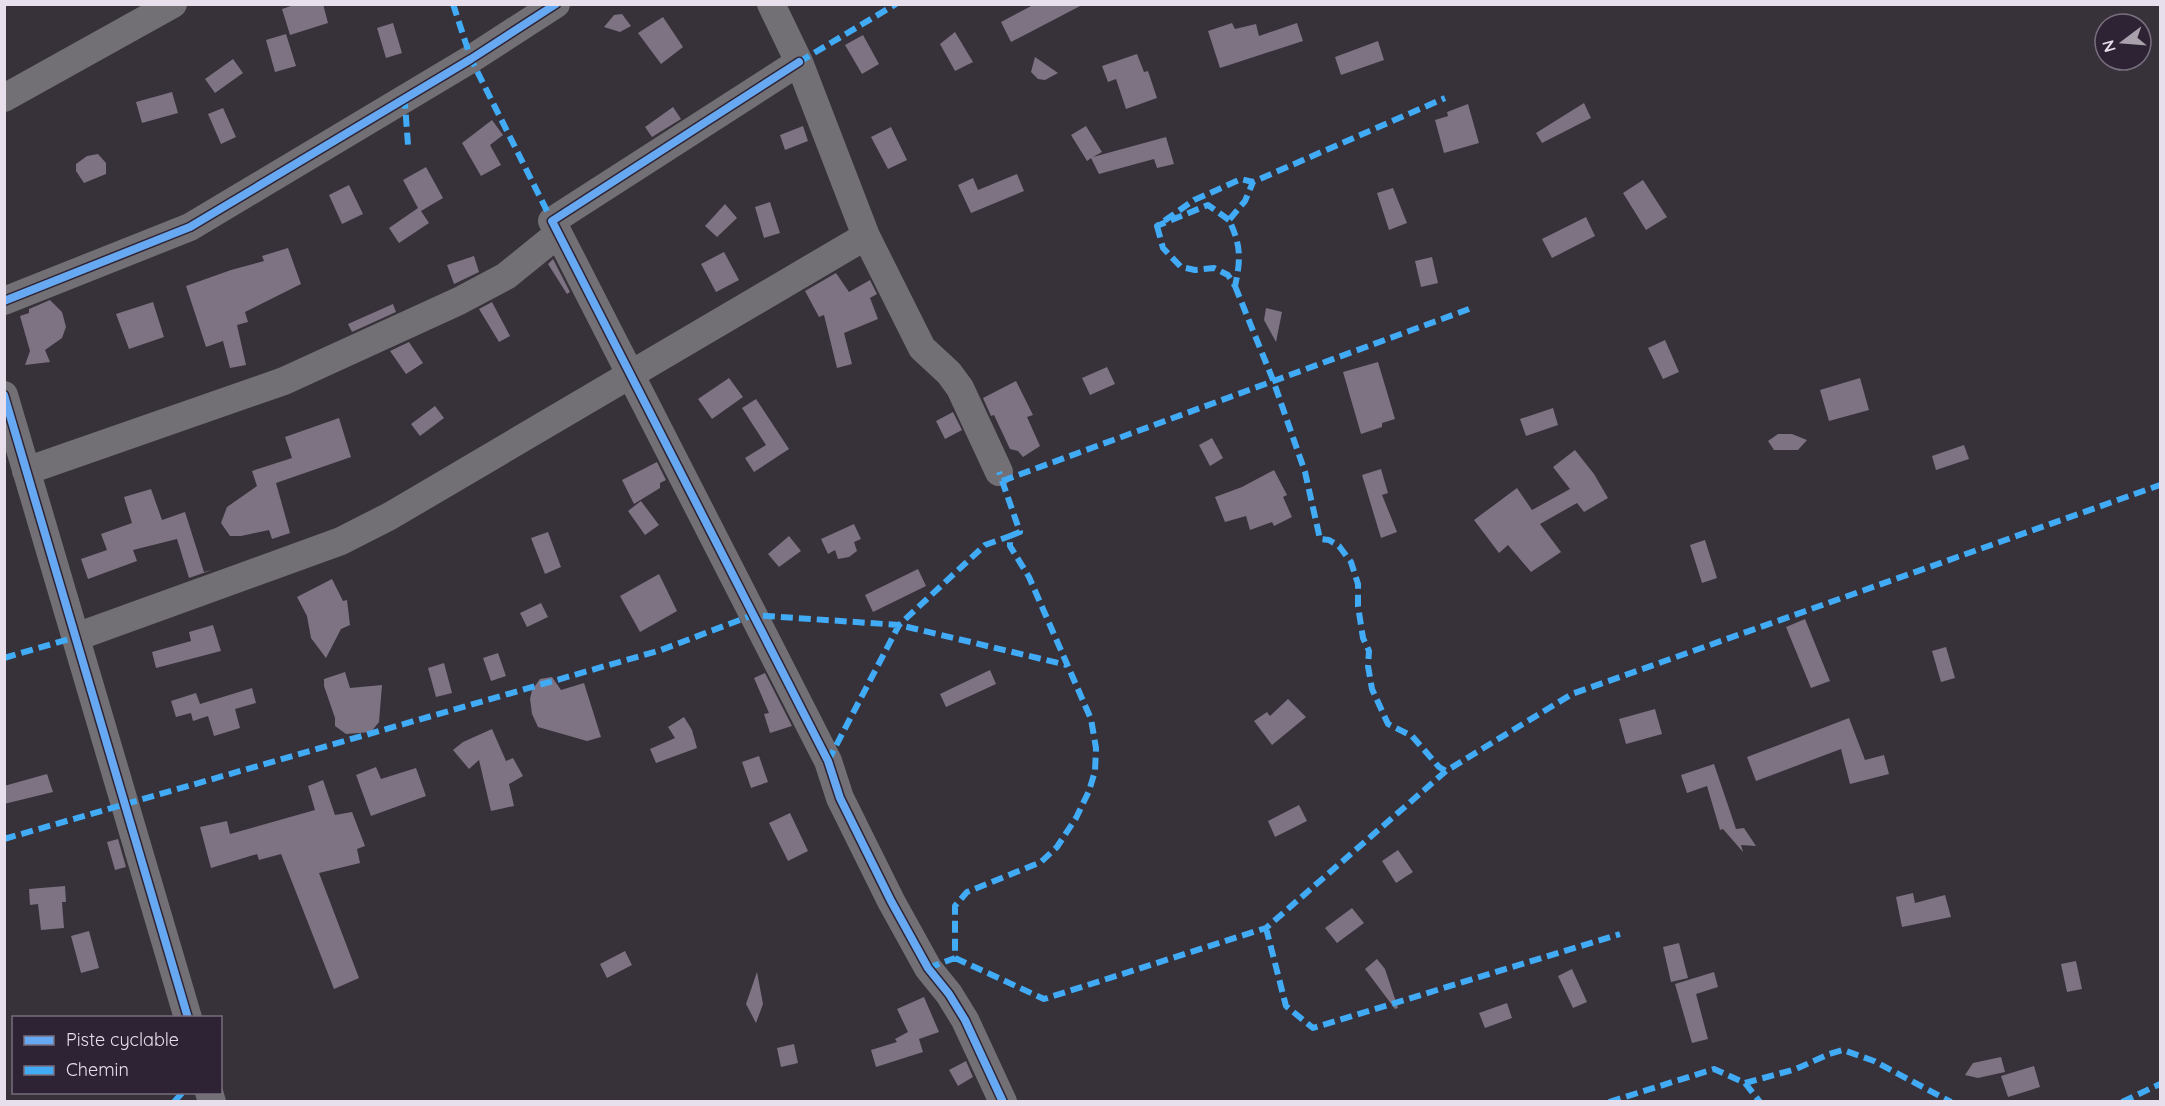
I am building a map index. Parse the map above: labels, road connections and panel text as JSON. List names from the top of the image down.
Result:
{
  "legend": ["Piste cyclable", "Chemin"],
  "north": "left"
}
